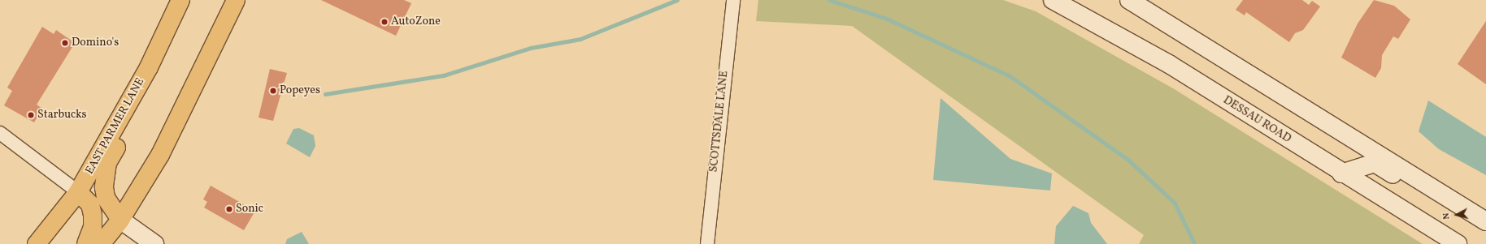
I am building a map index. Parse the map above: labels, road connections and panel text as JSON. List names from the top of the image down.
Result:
{
  "streets": {
    "main road": ["DESSAU ROAD", "EAST PARMER LANE"],
    "street": ["SCOTTSDALE LANE"]
  },
  "places": [
    "AutoZone",
    "Domino's",
    "Popeyes",
    "Starbucks",
    "Sonic"
  ],
  "north": "left"
}
